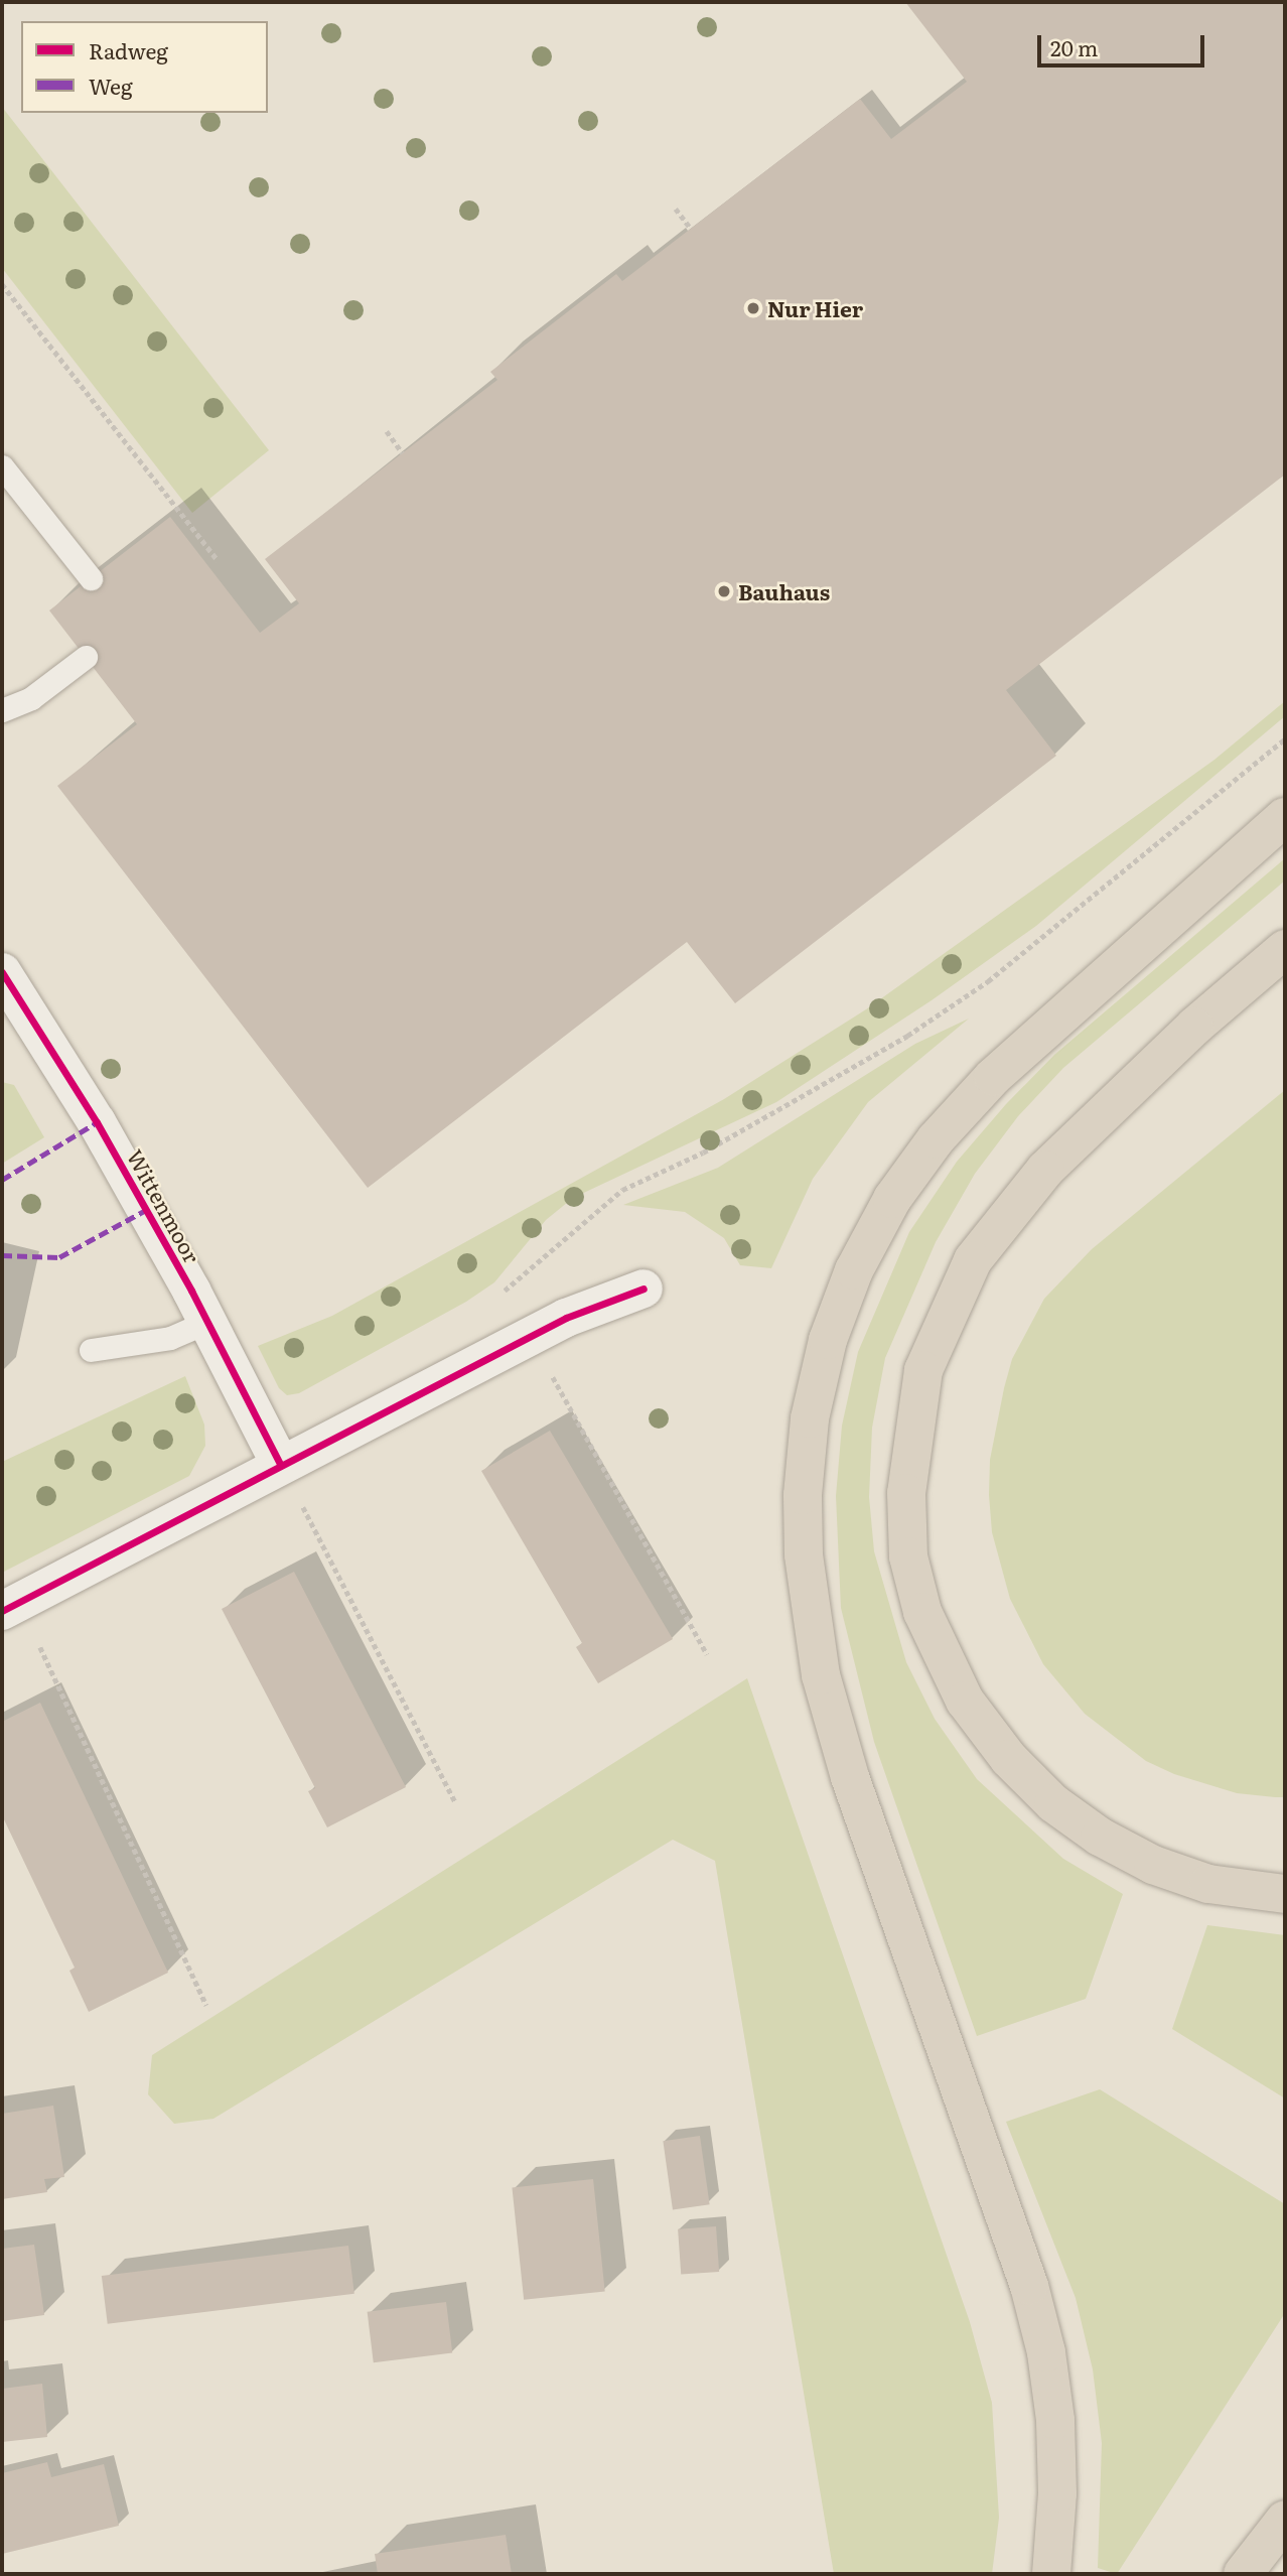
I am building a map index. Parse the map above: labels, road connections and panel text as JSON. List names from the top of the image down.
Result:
{
  "streets": {
    "street": ["Wittenmoor"]
  },
  "places": ["Nur Hier", "Bauhaus"],
  "legend": ["Radweg", "Weg"],
  "scale_bar": "20 m"
}
